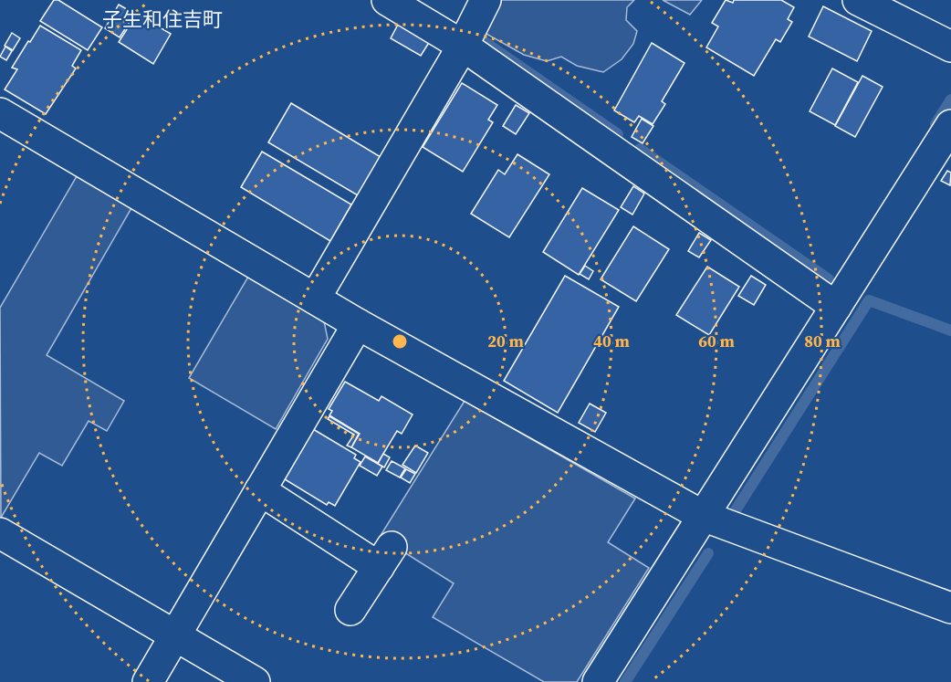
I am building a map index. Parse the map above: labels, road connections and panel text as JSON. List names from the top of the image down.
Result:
{
  "districts": ["子生和住吉町"],
  "rings": [
    "20 m",
    "40 m",
    "60 m",
    "80 m"
  ]
}
